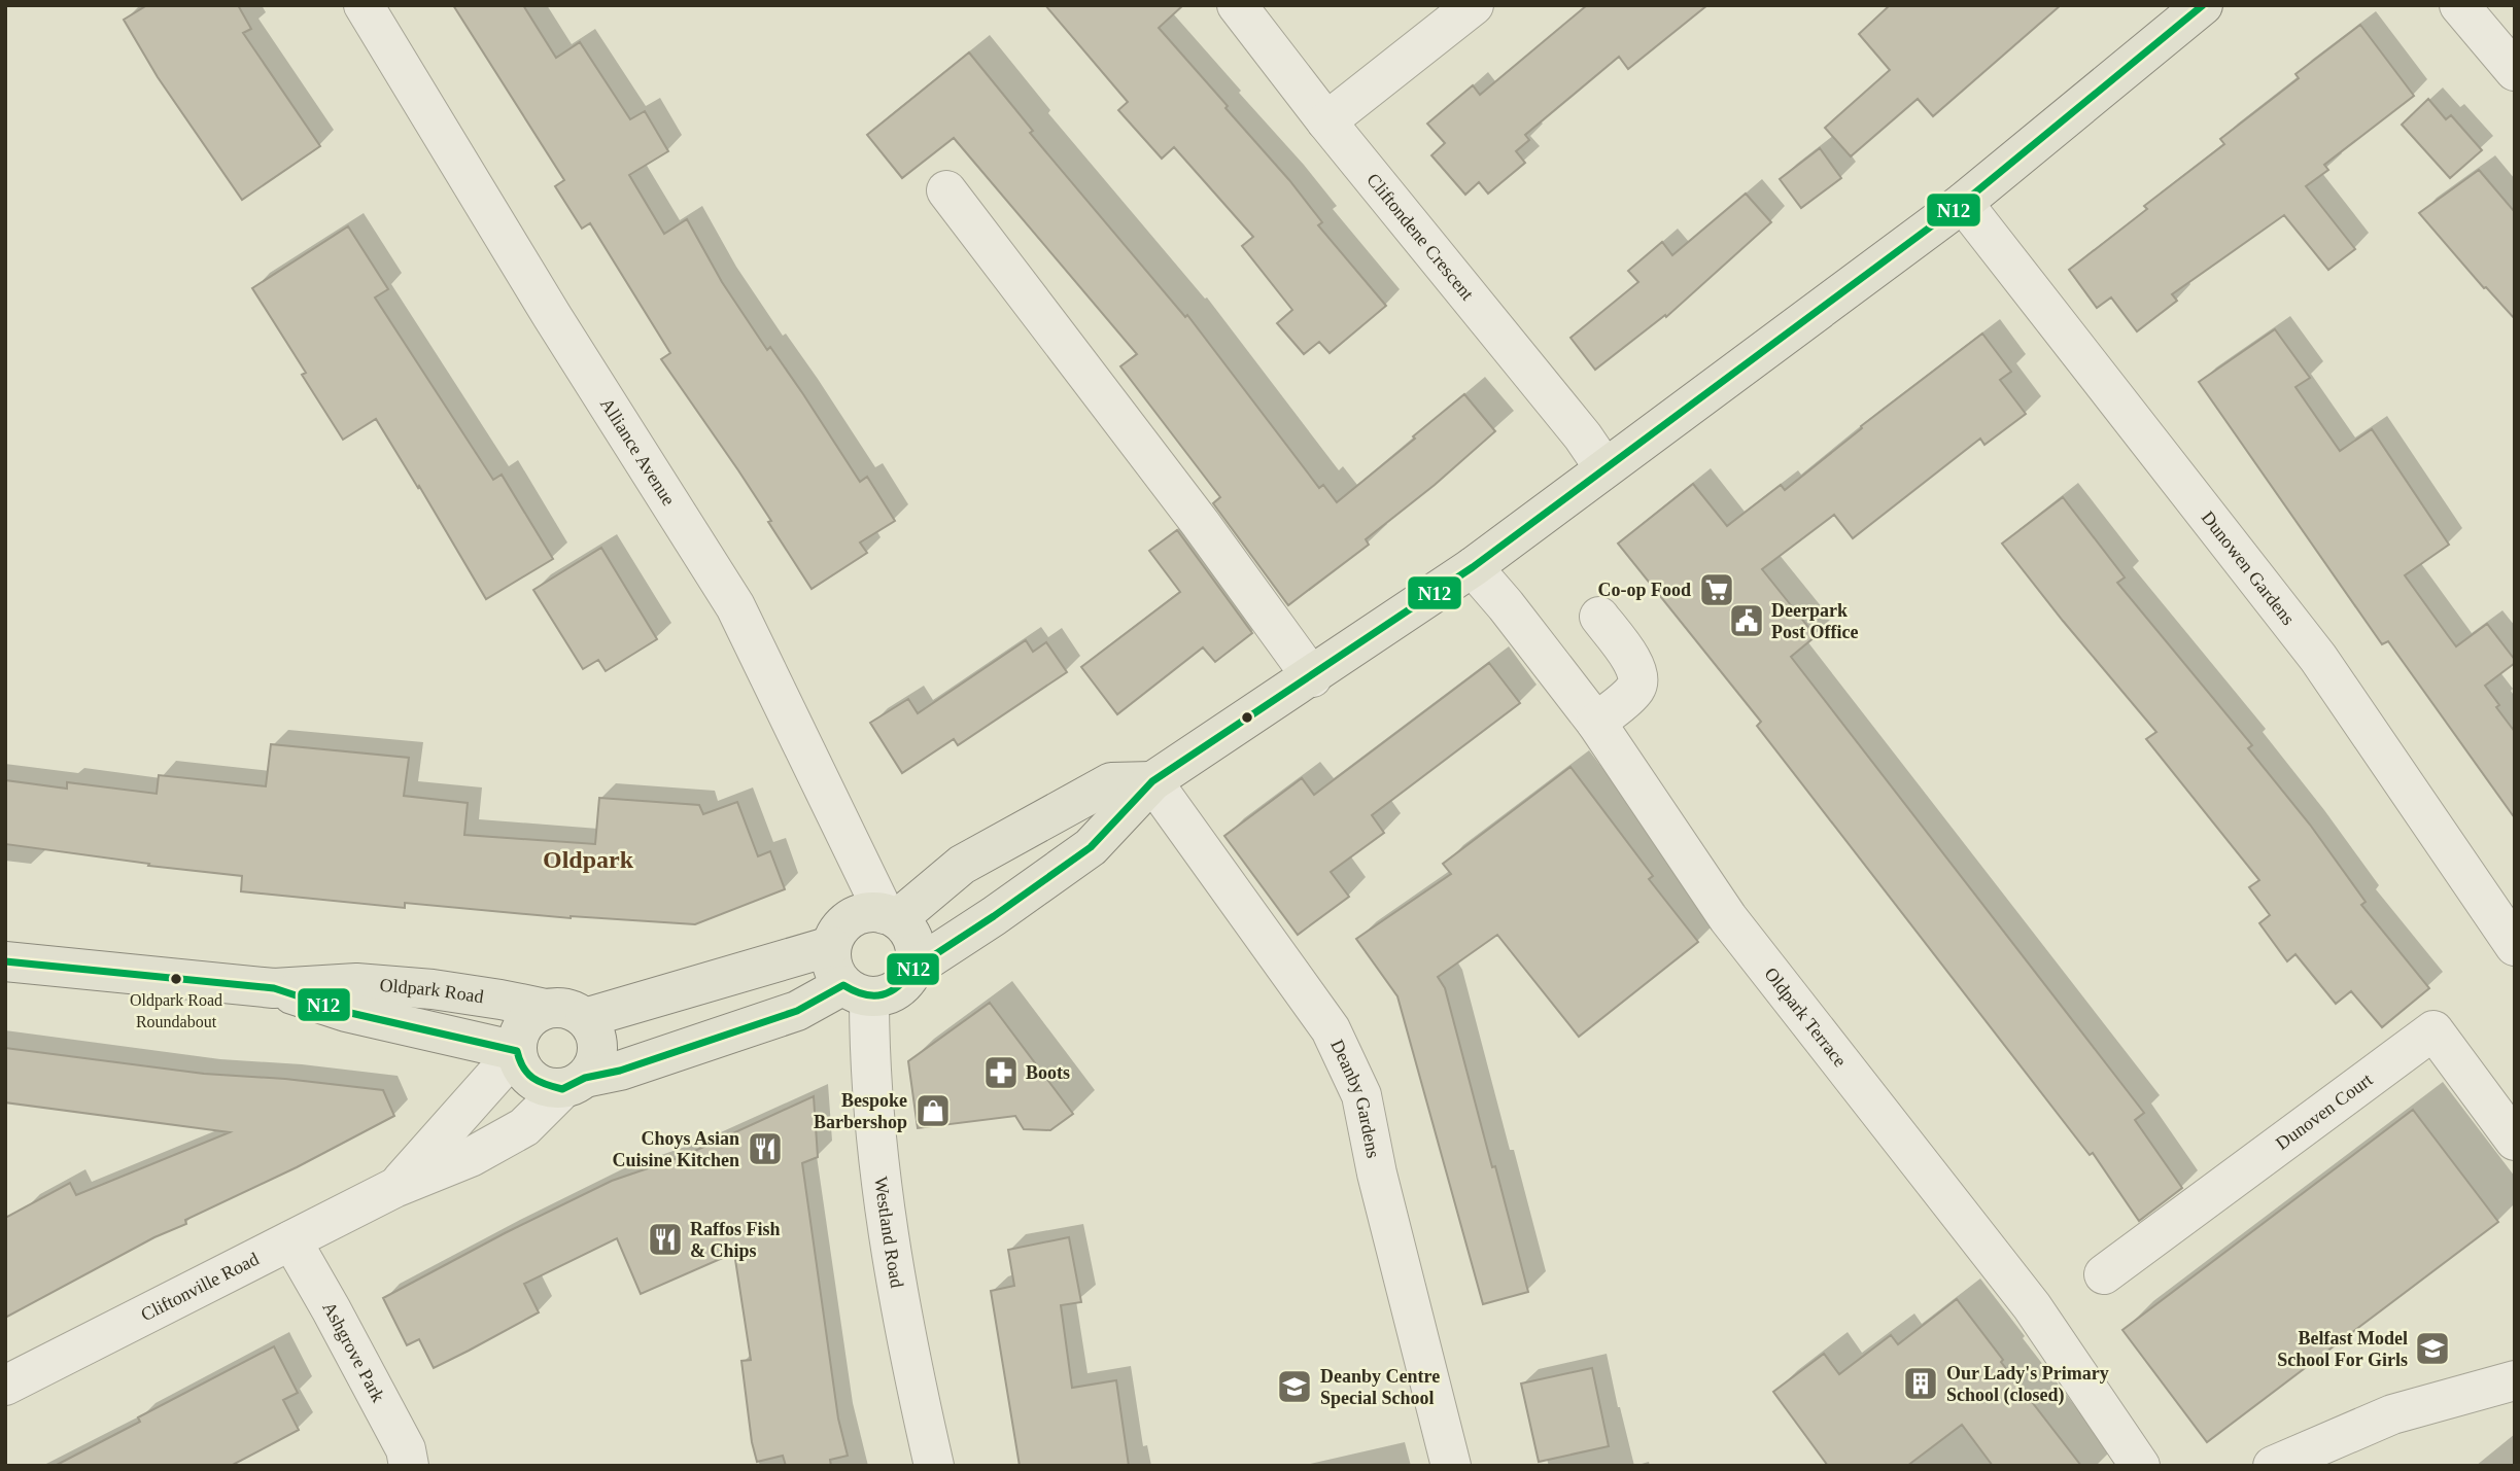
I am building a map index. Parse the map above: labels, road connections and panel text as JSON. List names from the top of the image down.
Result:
{
  "streets": {
    "main road": ["Oldpark Road"],
    "street": [
      "Cliftondene Crescent",
      "Alliance Avenue",
      "Dunowen Gardens",
      "Oldpark Terrace",
      "Deanby Gardens",
      "Dunoven Court",
      "Westland Road",
      "Cliftonville Road",
      "Ashgrove Park"
    ]
  },
  "crossings": [
    ["Alliance Avenue", "Westland Road"],
    ["Oldpark Road", "Cliftonville Road"],
    ["Cliftonville Road", "Ashgrove Park"]
  ],
  "districts": ["Oldpark"],
  "places": {
    "supermarket": ["Co-op Food"],
    "public building": ["Deerpark Post Office"],
    "other": ["Oldpark Road Roundabout"],
    "pharmacy": ["Boots"],
    "shop": ["Bespoke Barbershop"],
    "restaurant": ["Choys Asian Cuisine Kitchen", "Raffos Fish & Chips"],
    "school or university": ["Belfast Model School For Girls", "Deanby Centre Special School"],
    "building": ["Our Lady's Primary School (closed)"]
  },
  "lines": ["transit line N12"]
}
